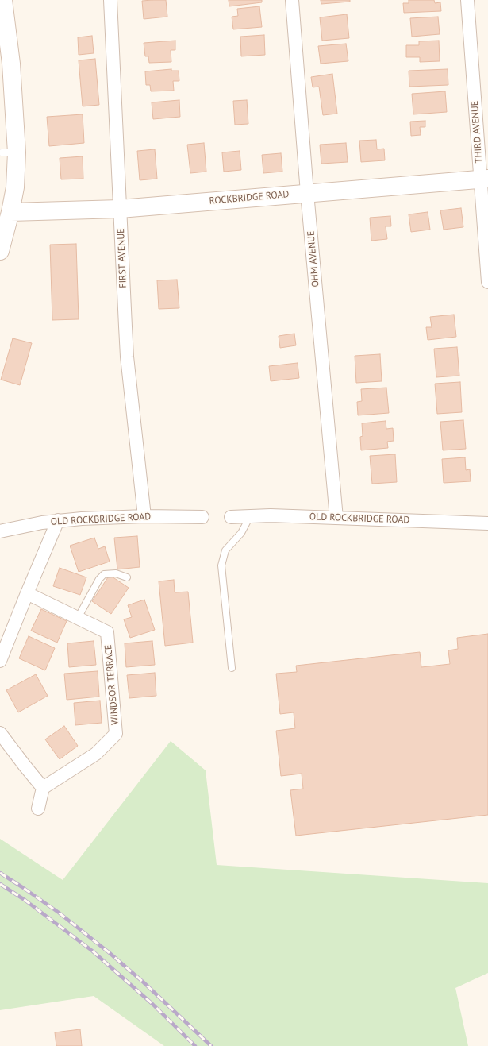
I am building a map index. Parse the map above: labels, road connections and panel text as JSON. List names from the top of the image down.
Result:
{
  "streets": {
    "street": [
      "THIRD AVENUE",
      "ROCKBRIDGE ROAD",
      "FIRST AVENUE",
      "OHM AVENUE",
      "OLD ROCKBRIDGE ROAD",
      "WINDSOR TERRACE"
    ]
  },
  "crossings": [
    ["THIRD AVENUE", "ROCKBRIDGE ROAD"],
    ["ROCKBRIDGE ROAD", "FIRST AVENUE"],
    ["ROCKBRIDGE ROAD", "OHM AVENUE"],
    ["FIRST AVENUE", "OLD ROCKBRIDGE ROAD"],
    ["OHM AVENUE", "OLD ROCKBRIDGE ROAD"]
  ]
}
